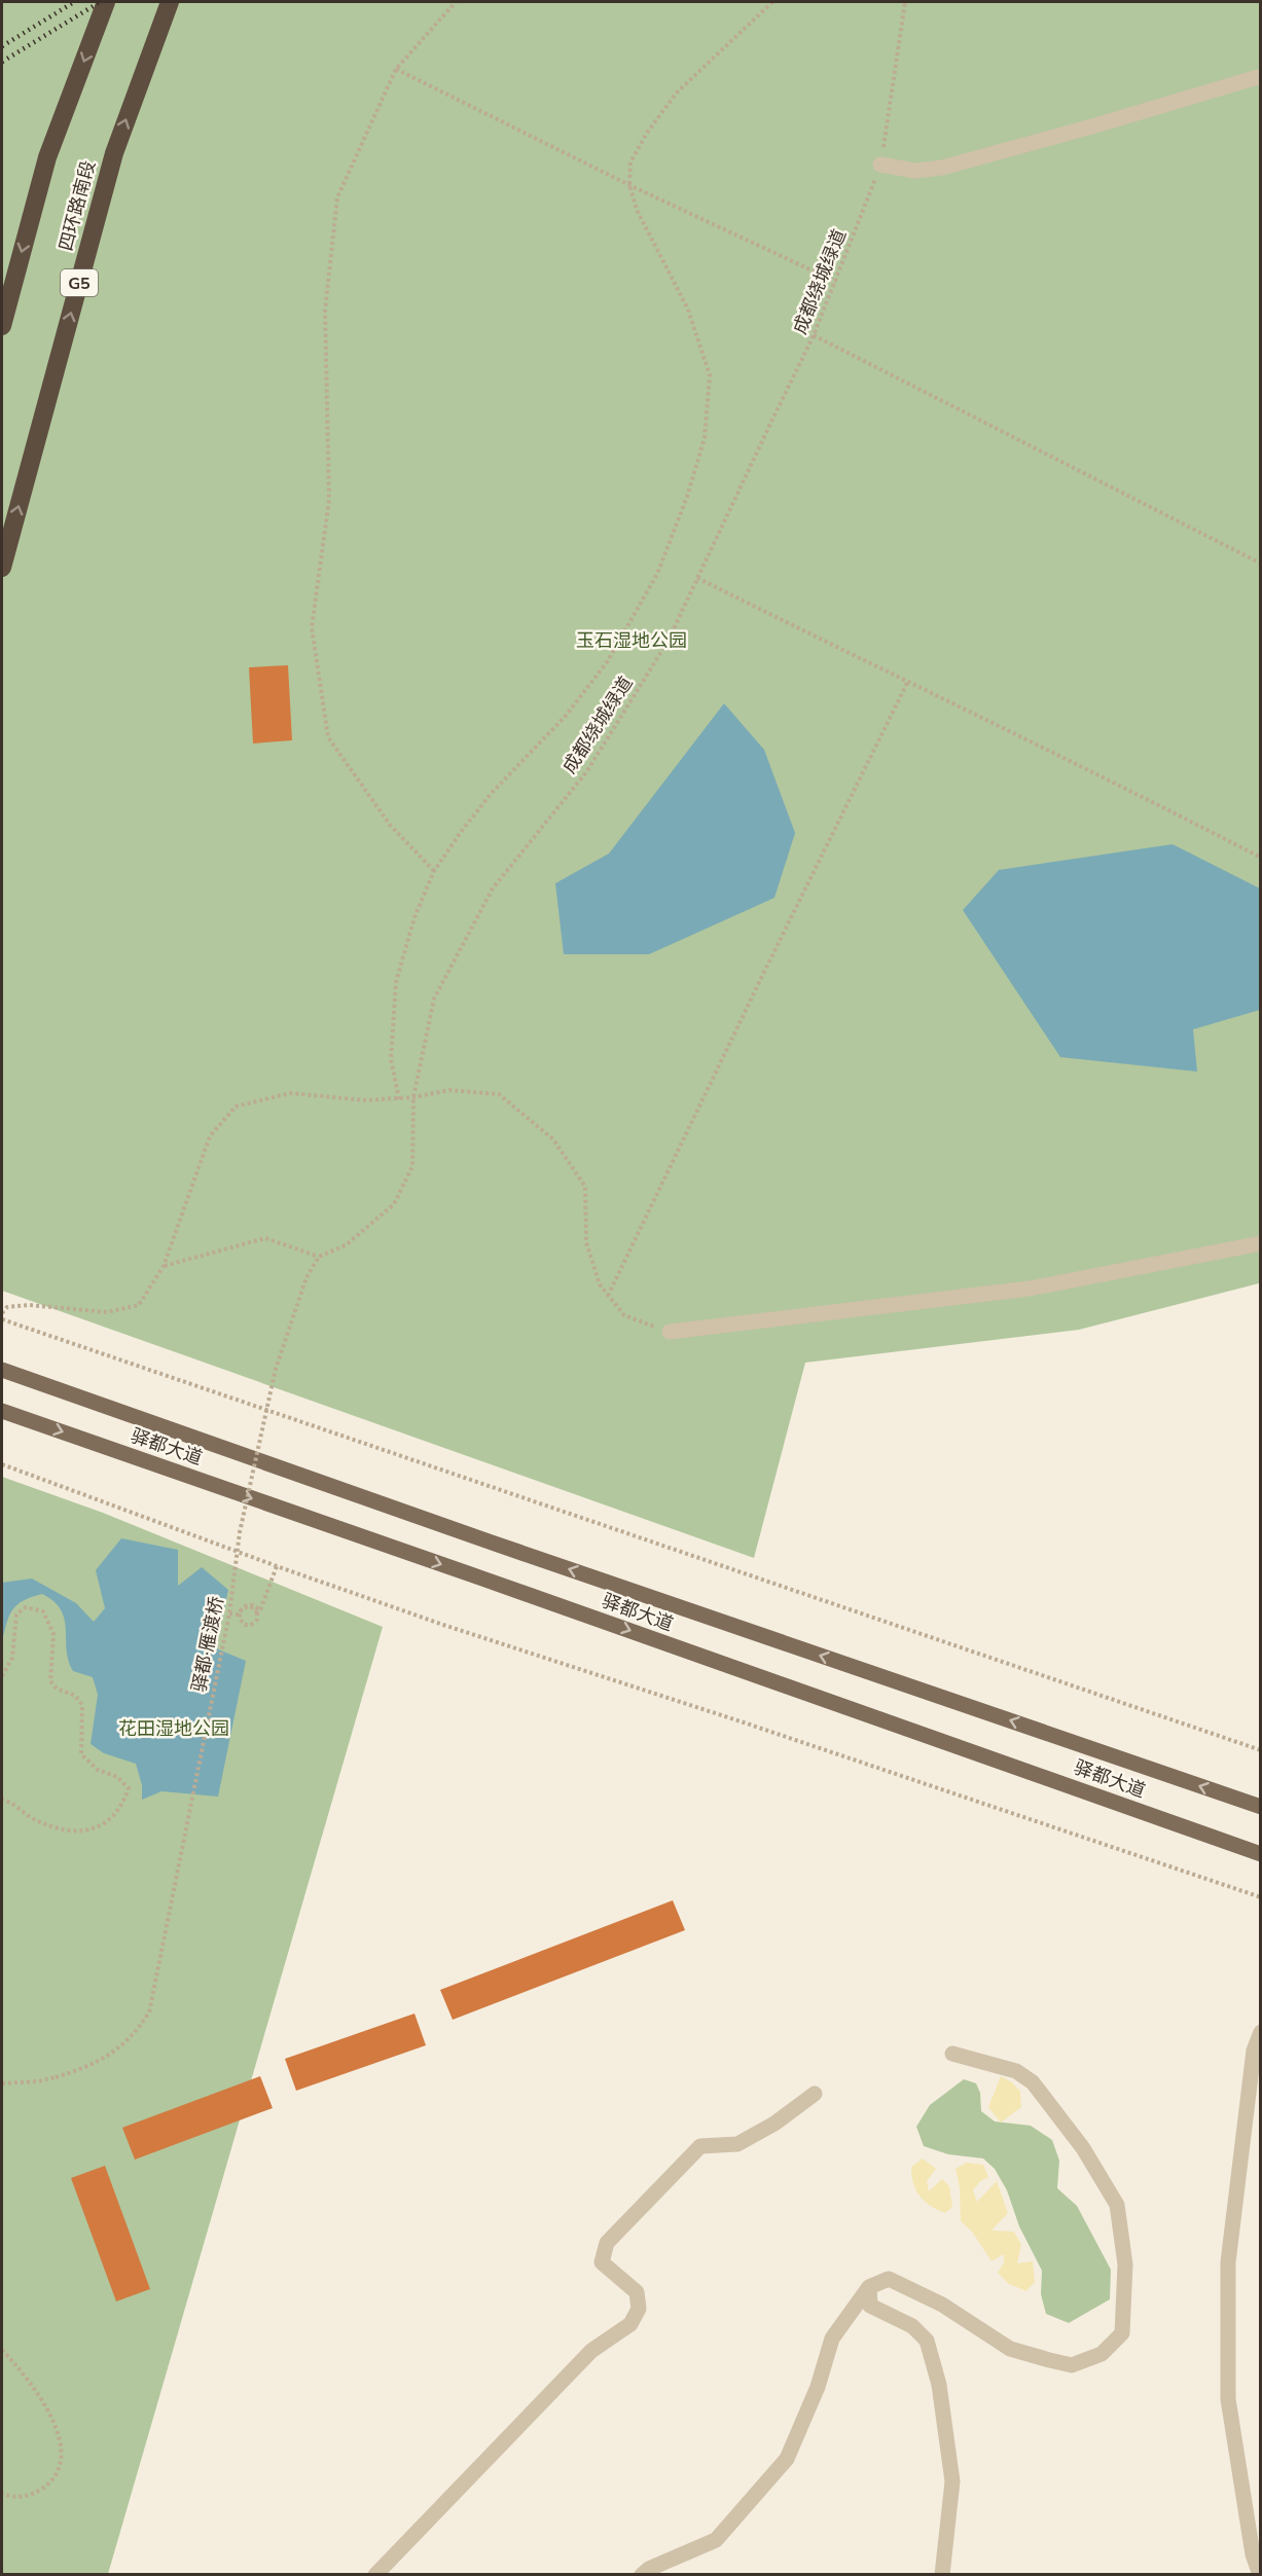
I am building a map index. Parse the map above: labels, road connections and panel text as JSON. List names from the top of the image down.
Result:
{
  "streets": {
    "highway": ["四环路南段", "G5"],
    "main road": ["驿都大道"],
    "path": ["成都绕城绿道", "驿都·雁渡桥"]
  },
  "crossings": [
    ["成都绕城绿道", "驿都·雁渡桥"]
  ],
  "parks": ["玉石湿地公园", "花田湿地公园"]
}
